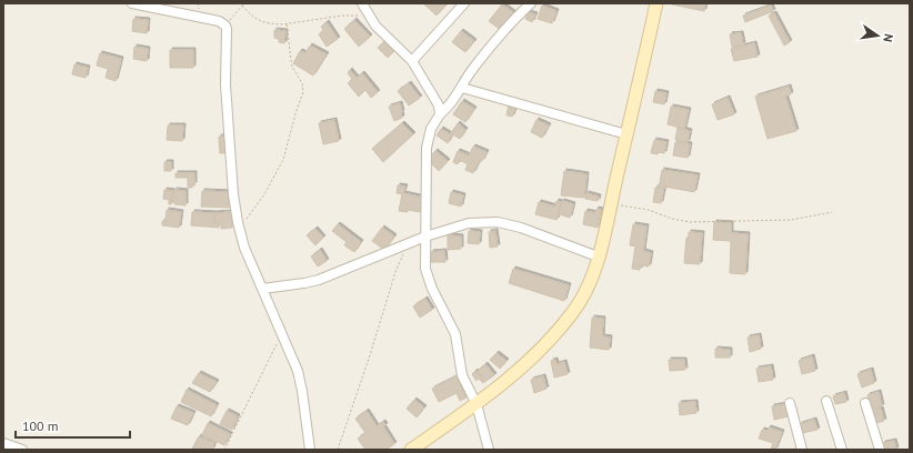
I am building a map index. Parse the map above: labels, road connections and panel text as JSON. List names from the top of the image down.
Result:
{
  "scale_bar": "100 m",
  "north": "right"
}
